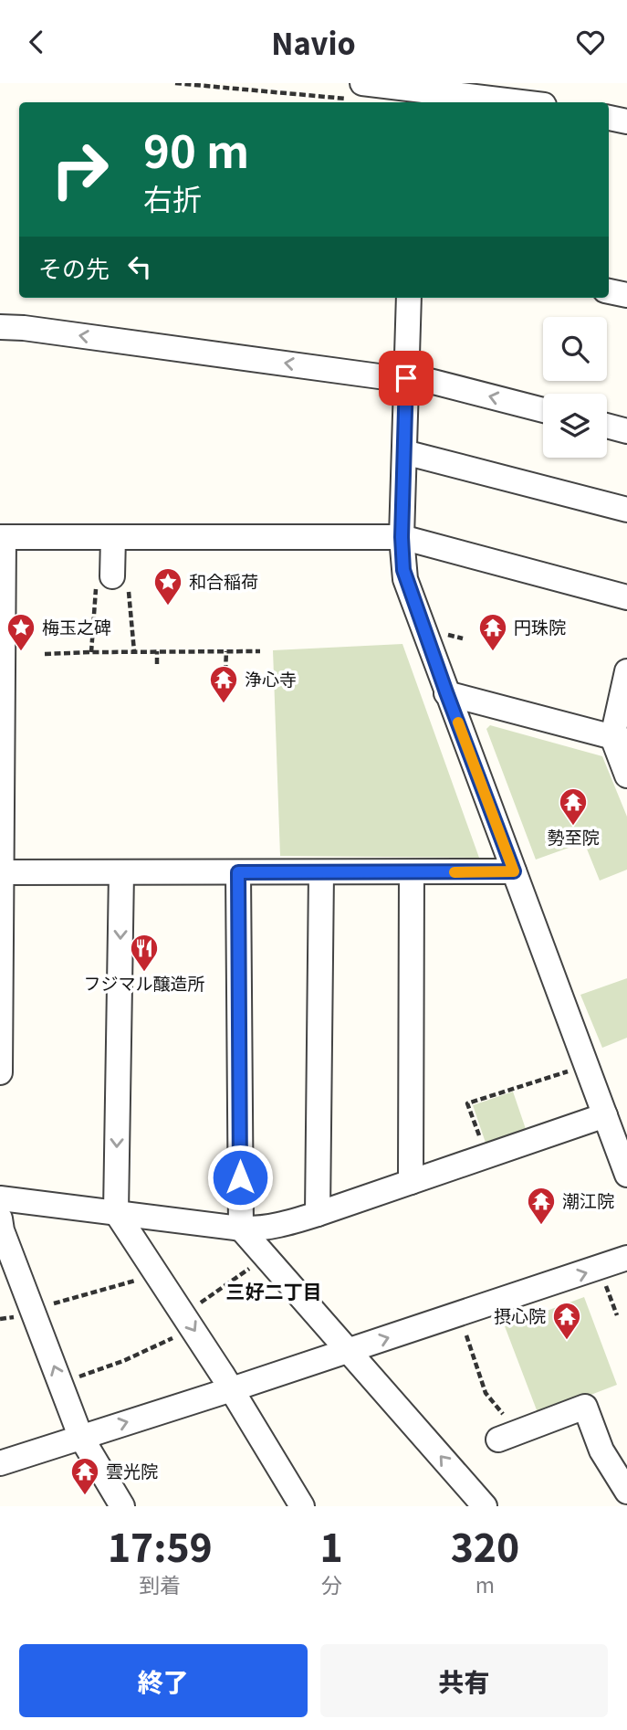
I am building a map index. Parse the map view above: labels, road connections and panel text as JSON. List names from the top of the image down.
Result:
{
  "districts": ["三好二丁目"],
  "places": {
    "place": ["和合稲荷", "梅玉之碑"],
    "temple": [
      "円珠院",
      "浄心寺",
      "勢至院",
      "潮江院",
      "摂心院",
      "雲光院"
    ],
    "restaurant": ["フジマル醸造所"]
  },
  "page": {
    "header": "Navio",
    "turn": ["90 m", "右折"],
    "then": "その先",
    "eta": [
      "17:59",
      "到着",
      "1",
      "分",
      "320",
      "m"
    ],
    "buttons": ["終了", "共有"]
  }
}
